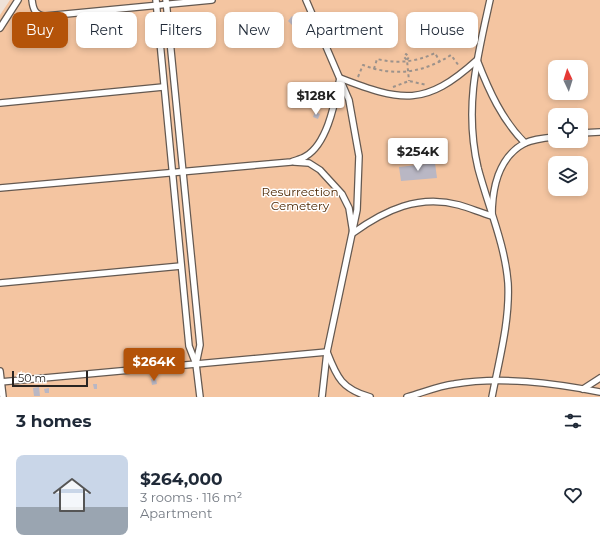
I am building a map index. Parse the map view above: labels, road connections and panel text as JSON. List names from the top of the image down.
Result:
{
  "parks": ["Resurrection Cemetery"],
  "scale_bar": "50 m",
  "north": "top",
  "page": {
    "chip": [
      "Buy",
      "Rent",
      "Filters",
      "New",
      "Apartment",
      "House"
    ],
    "price": ["$128K", "$254K", "$264K"],
    "scale": "50 m",
    "heading": "3 homes",
    "list": [
      {
        "name": "$264,000",
        "note": "3 rooms · 116 m² · Apartment"
      }
    ]
  }
}
